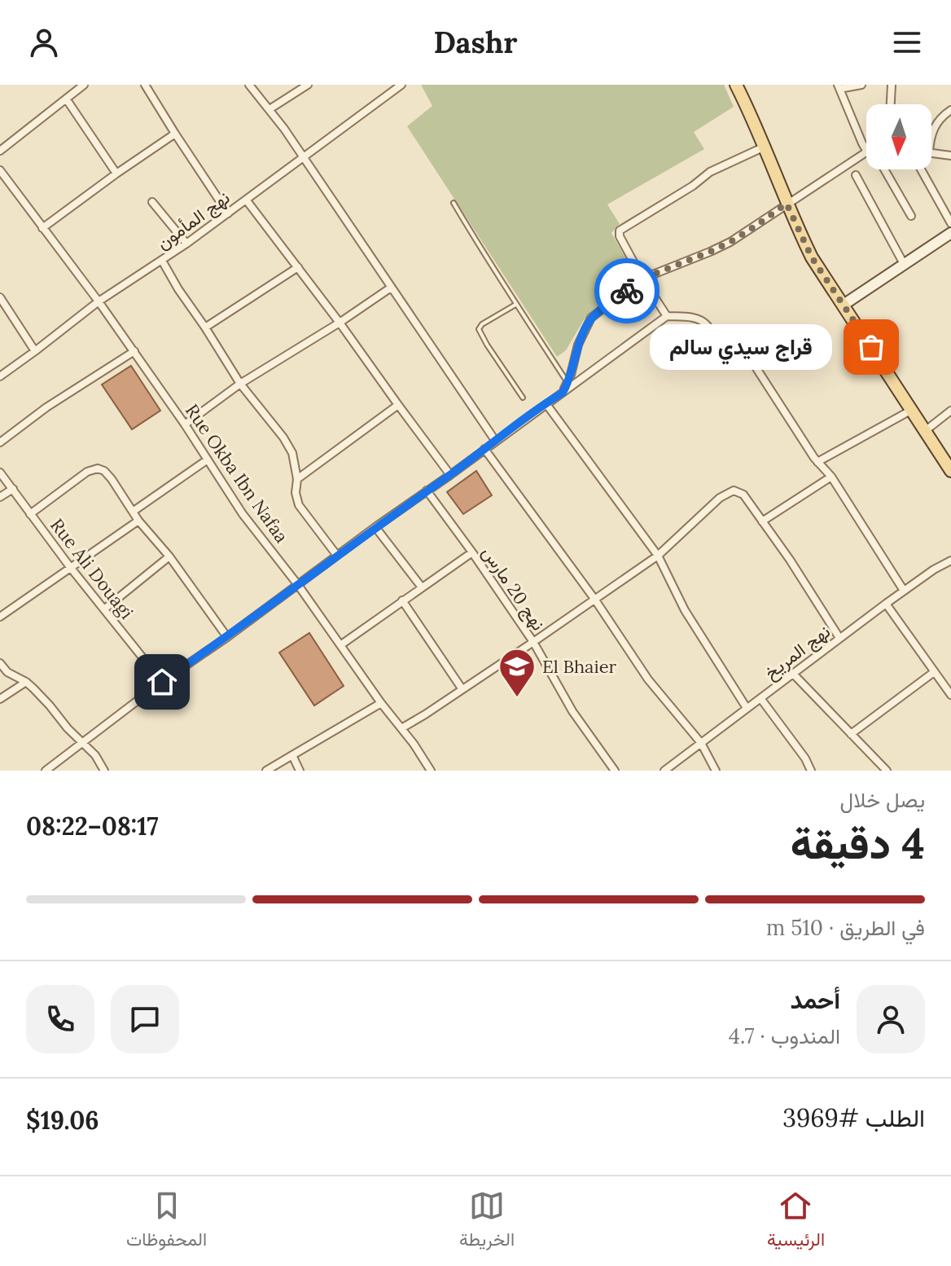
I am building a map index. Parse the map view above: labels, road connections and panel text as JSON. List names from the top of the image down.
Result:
{
  "streets": {
    "street": [
      "نهج المأمون",
      "Rue Okba Ibn Nafaa",
      "Rue Ali Douagi",
      "نهج 20 مارس",
      "نهج المريخ"
    ]
  },
  "crossings": [
    ["نهج المأمون", "Rue Okba Ibn Nafaa"]
  ],
  "places": {
    "other": ["قراج سيدي سالم"],
    "school or university": ["El Bhaier"]
  },
  "north": "bottom",
  "page": {
    "header": "Dashr",
    "bubble": "قراج سيدي سالم",
    "heading": ["4 دقيقة", "يصل خلال", "08:17–08:22"],
    "panel": [
      "أحمد",
      "المندوب · 4.7",
      "الطلب #3969",
      "$19.06"
    ],
    "bar": "في الطريق · 510 m",
    "tabs": ["الرئيسية", "الخريطة", "المحفوظات"]
  }
}
